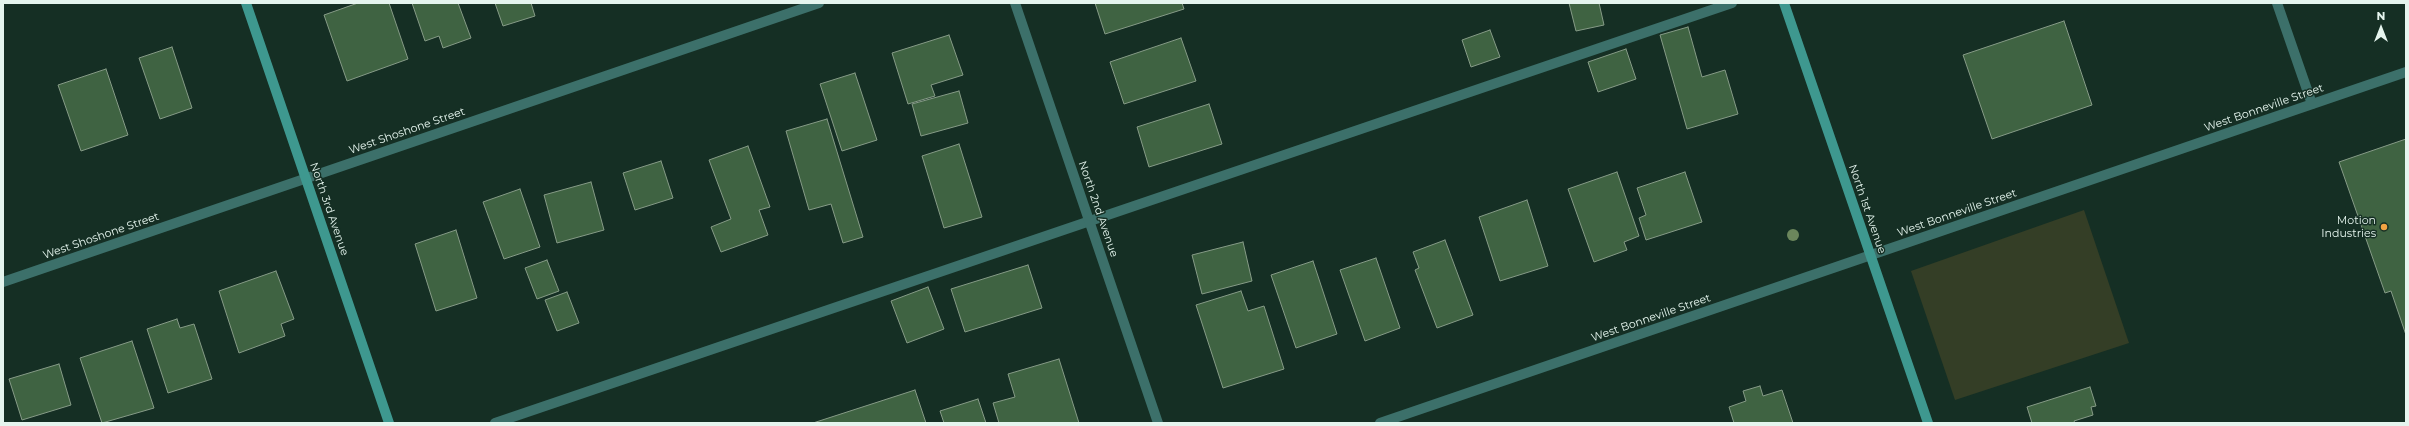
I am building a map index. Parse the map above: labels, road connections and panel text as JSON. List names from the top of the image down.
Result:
{
  "streets": {
    "street": [
      "West Bonneville Street",
      "West Shoshone Street",
      "North 3rd Avenue",
      "North 2nd Avenue",
      "North 1st Avenue"
    ]
  },
  "crossings": [
    ["West Bonneville Street", "North 1st Avenue"],
    ["West Shoshone Street", "North 3rd Avenue"]
  ],
  "places": ["Motion Industries"],
  "north": "top"
}
